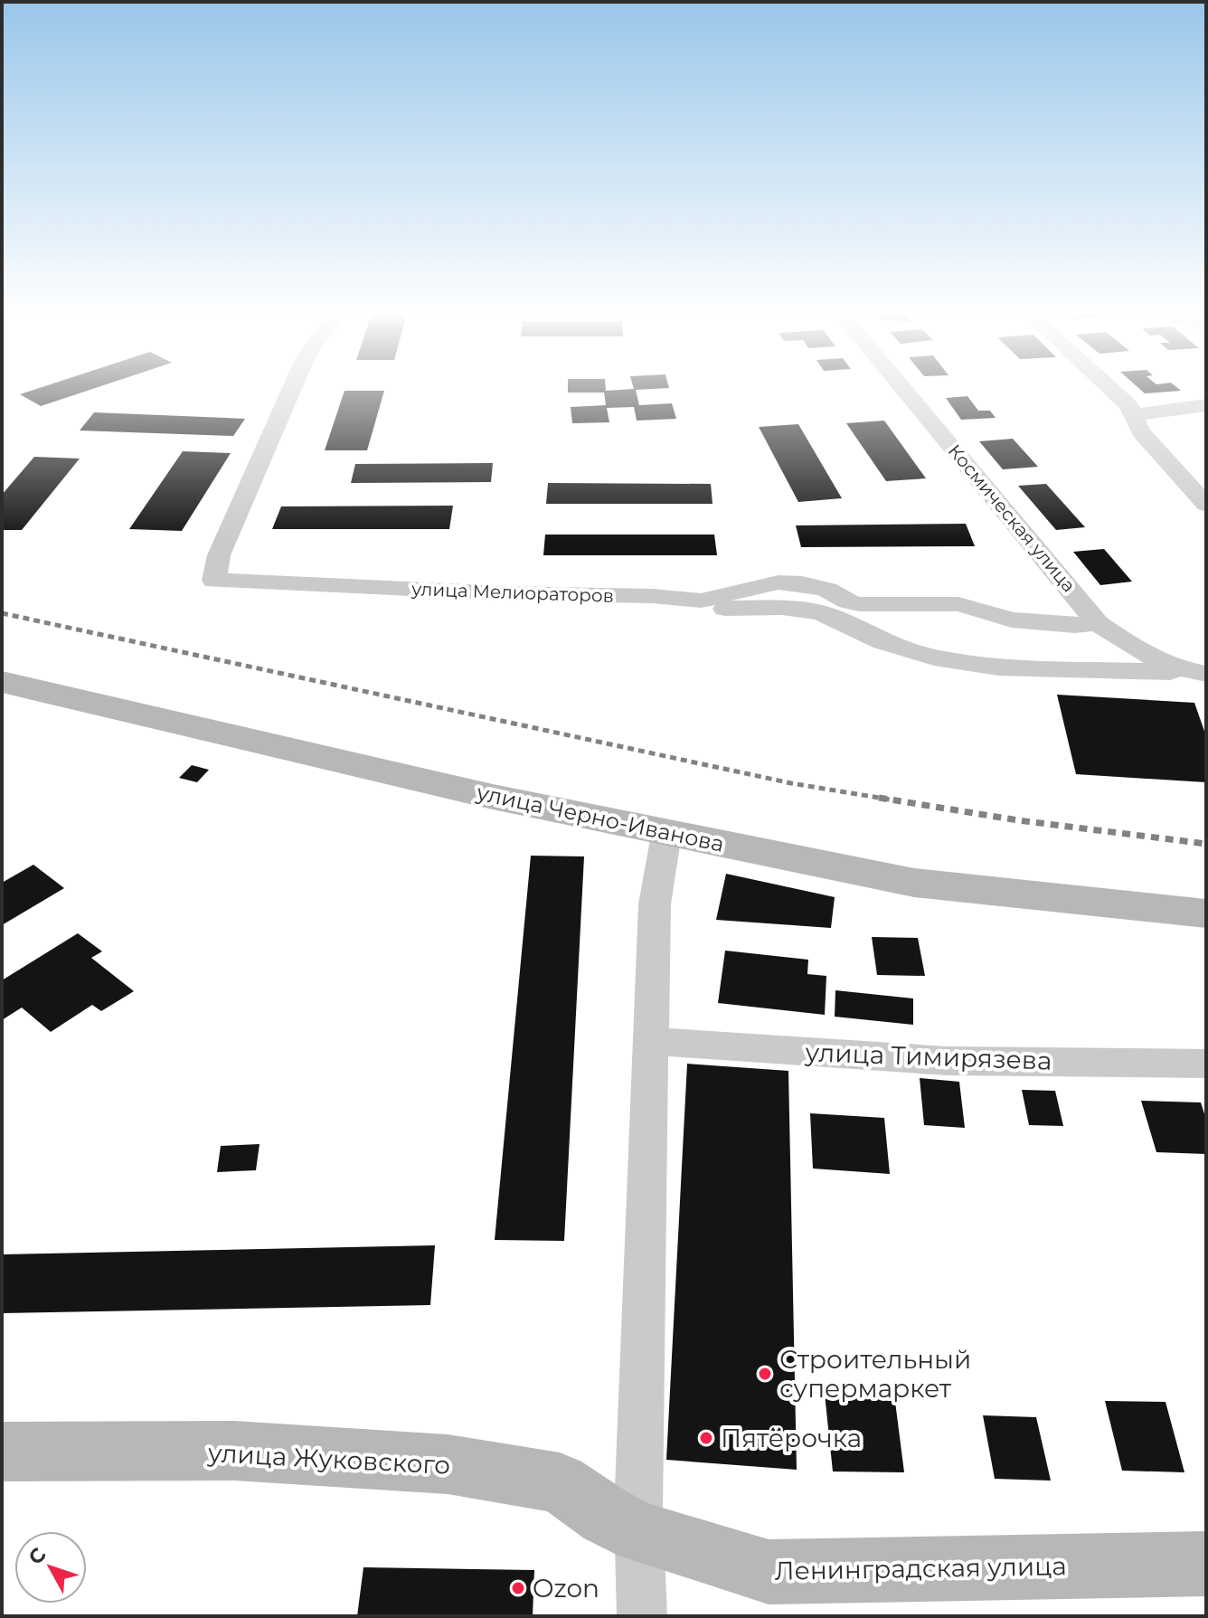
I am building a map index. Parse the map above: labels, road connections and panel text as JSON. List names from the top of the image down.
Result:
{
  "streets": {
    "main road": ["улица Черно-Иванова", "улица Жуковского", "Ленинградская улица"],
    "street": ["Космическая улица", "улица Мелиораторов", "улица Тимирязева"]
  },
  "crossings": [
    ["Космическая улица", "улица Мелиораторов"],
    ["улица Жуковского", "Ленинградская улица"]
  ],
  "places": ["Строительный супермаркет", "Пятёрочка", "Ozon"],
  "north": "top left"
}
